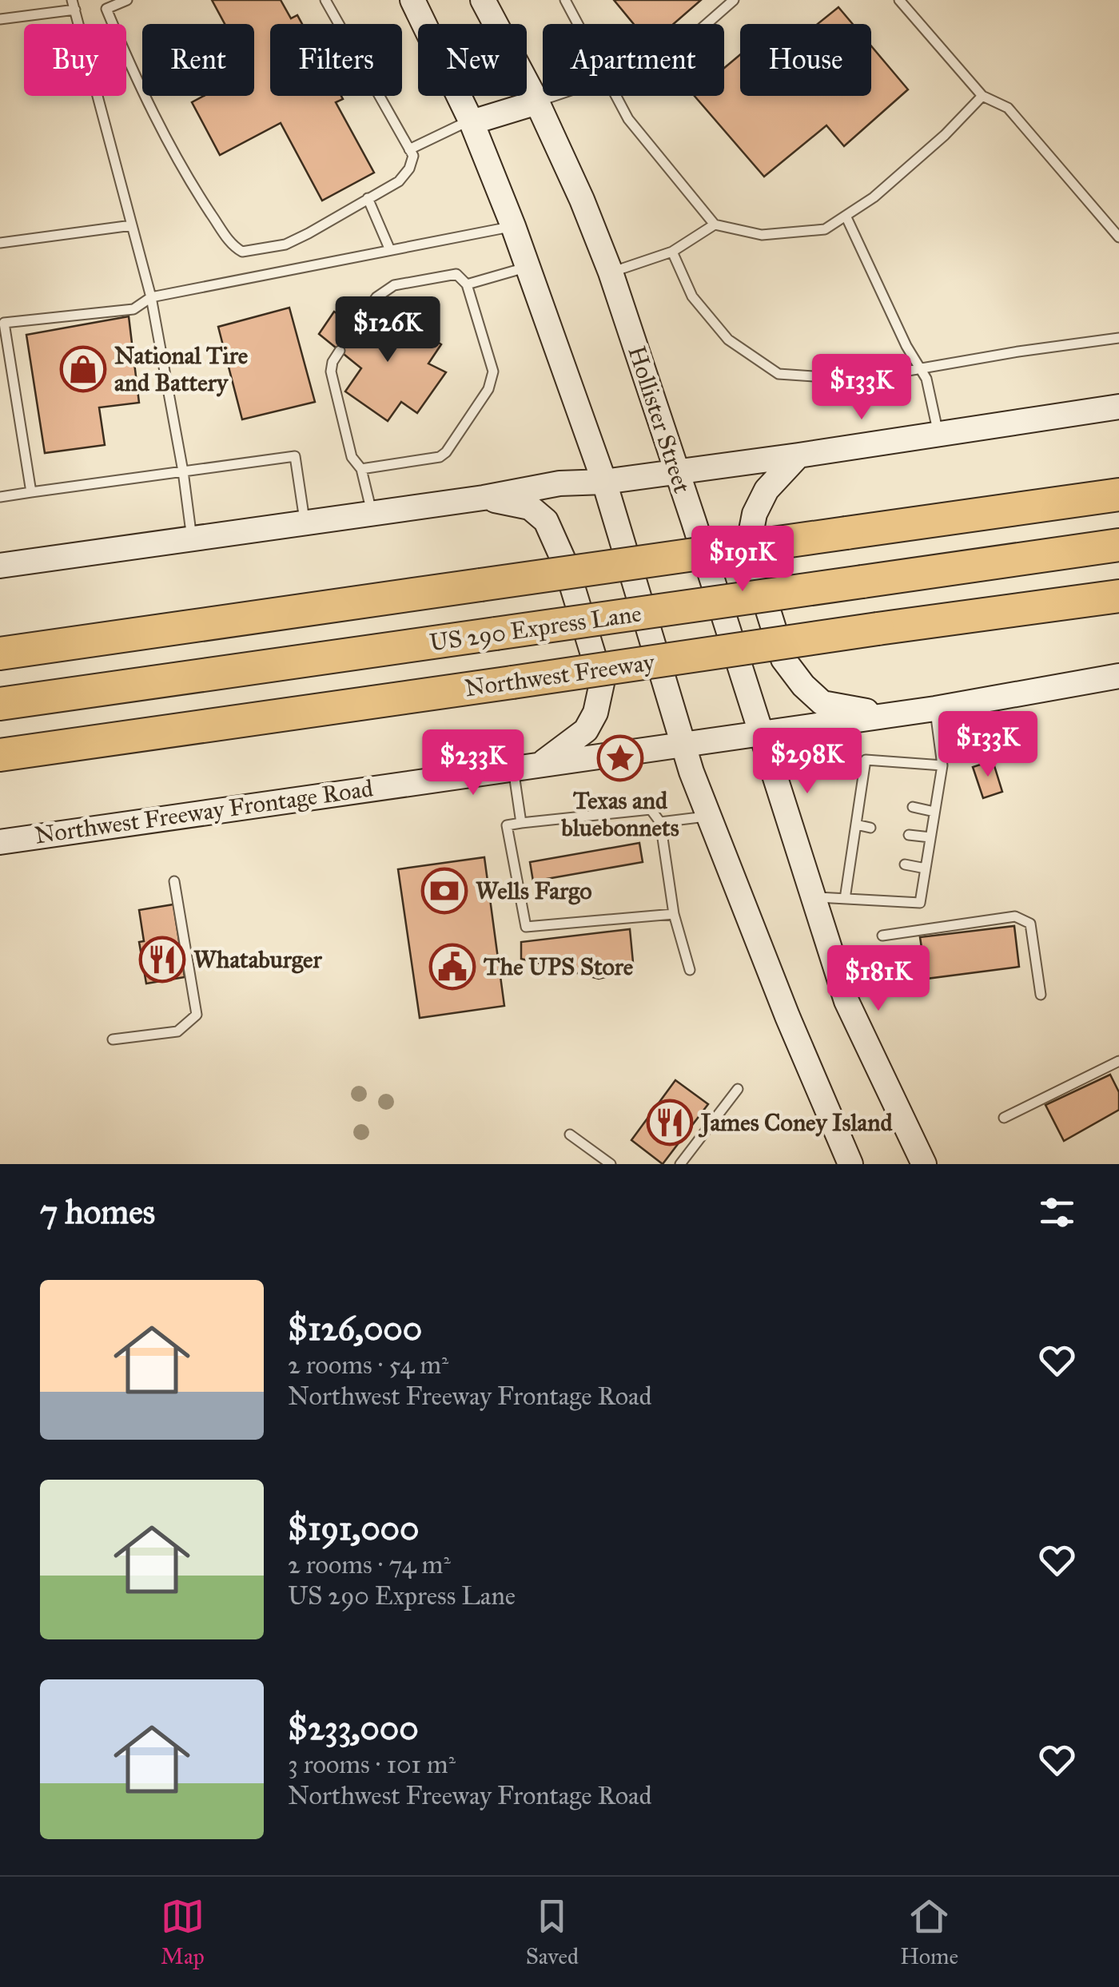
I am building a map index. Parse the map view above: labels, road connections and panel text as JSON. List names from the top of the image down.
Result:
{
  "streets": {
    "highway": ["US 290 Express Lane", "Northwest Freeway"],
    "main road": ["Hollister Street", "Northwest Freeway Frontage Road"]
  },
  "crossings": [
    ["Hollister Street", "Northwest Freeway Frontage Road"]
  ],
  "places": {
    "shop": ["National Tire and Battery"],
    "place": ["Texas and bluebonnets"],
    "bank": ["Wells Fargo"],
    "restaurant": ["Whataburger", "James Coney Island"],
    "public building": ["The UPS Store"]
  },
  "page": {
    "chip": [
      "Buy",
      "Rent",
      "Filters",
      "New",
      "Apartment",
      "House"
    ],
    "price": [
      "$126K",
      "$133K",
      "$191K",
      "$133K",
      "$298K",
      "$233K",
      "$181K"
    ],
    "heading": "7 homes",
    "list": [
      {
        "name": "$126,000",
        "note": "2 rooms · 54 m² · Northwest Freeway Frontage Road"
      },
      {
        "name": "$191,000",
        "note": "2 rooms · 74 m² · US 290 Express Lane"
      },
      {
        "name": "$233,000",
        "note": "3 rooms · 101 m² · Northwest Freeway Frontage Road"
      }
    ],
    "tabs": ["Map", "Saved", "Home"]
  }
}
